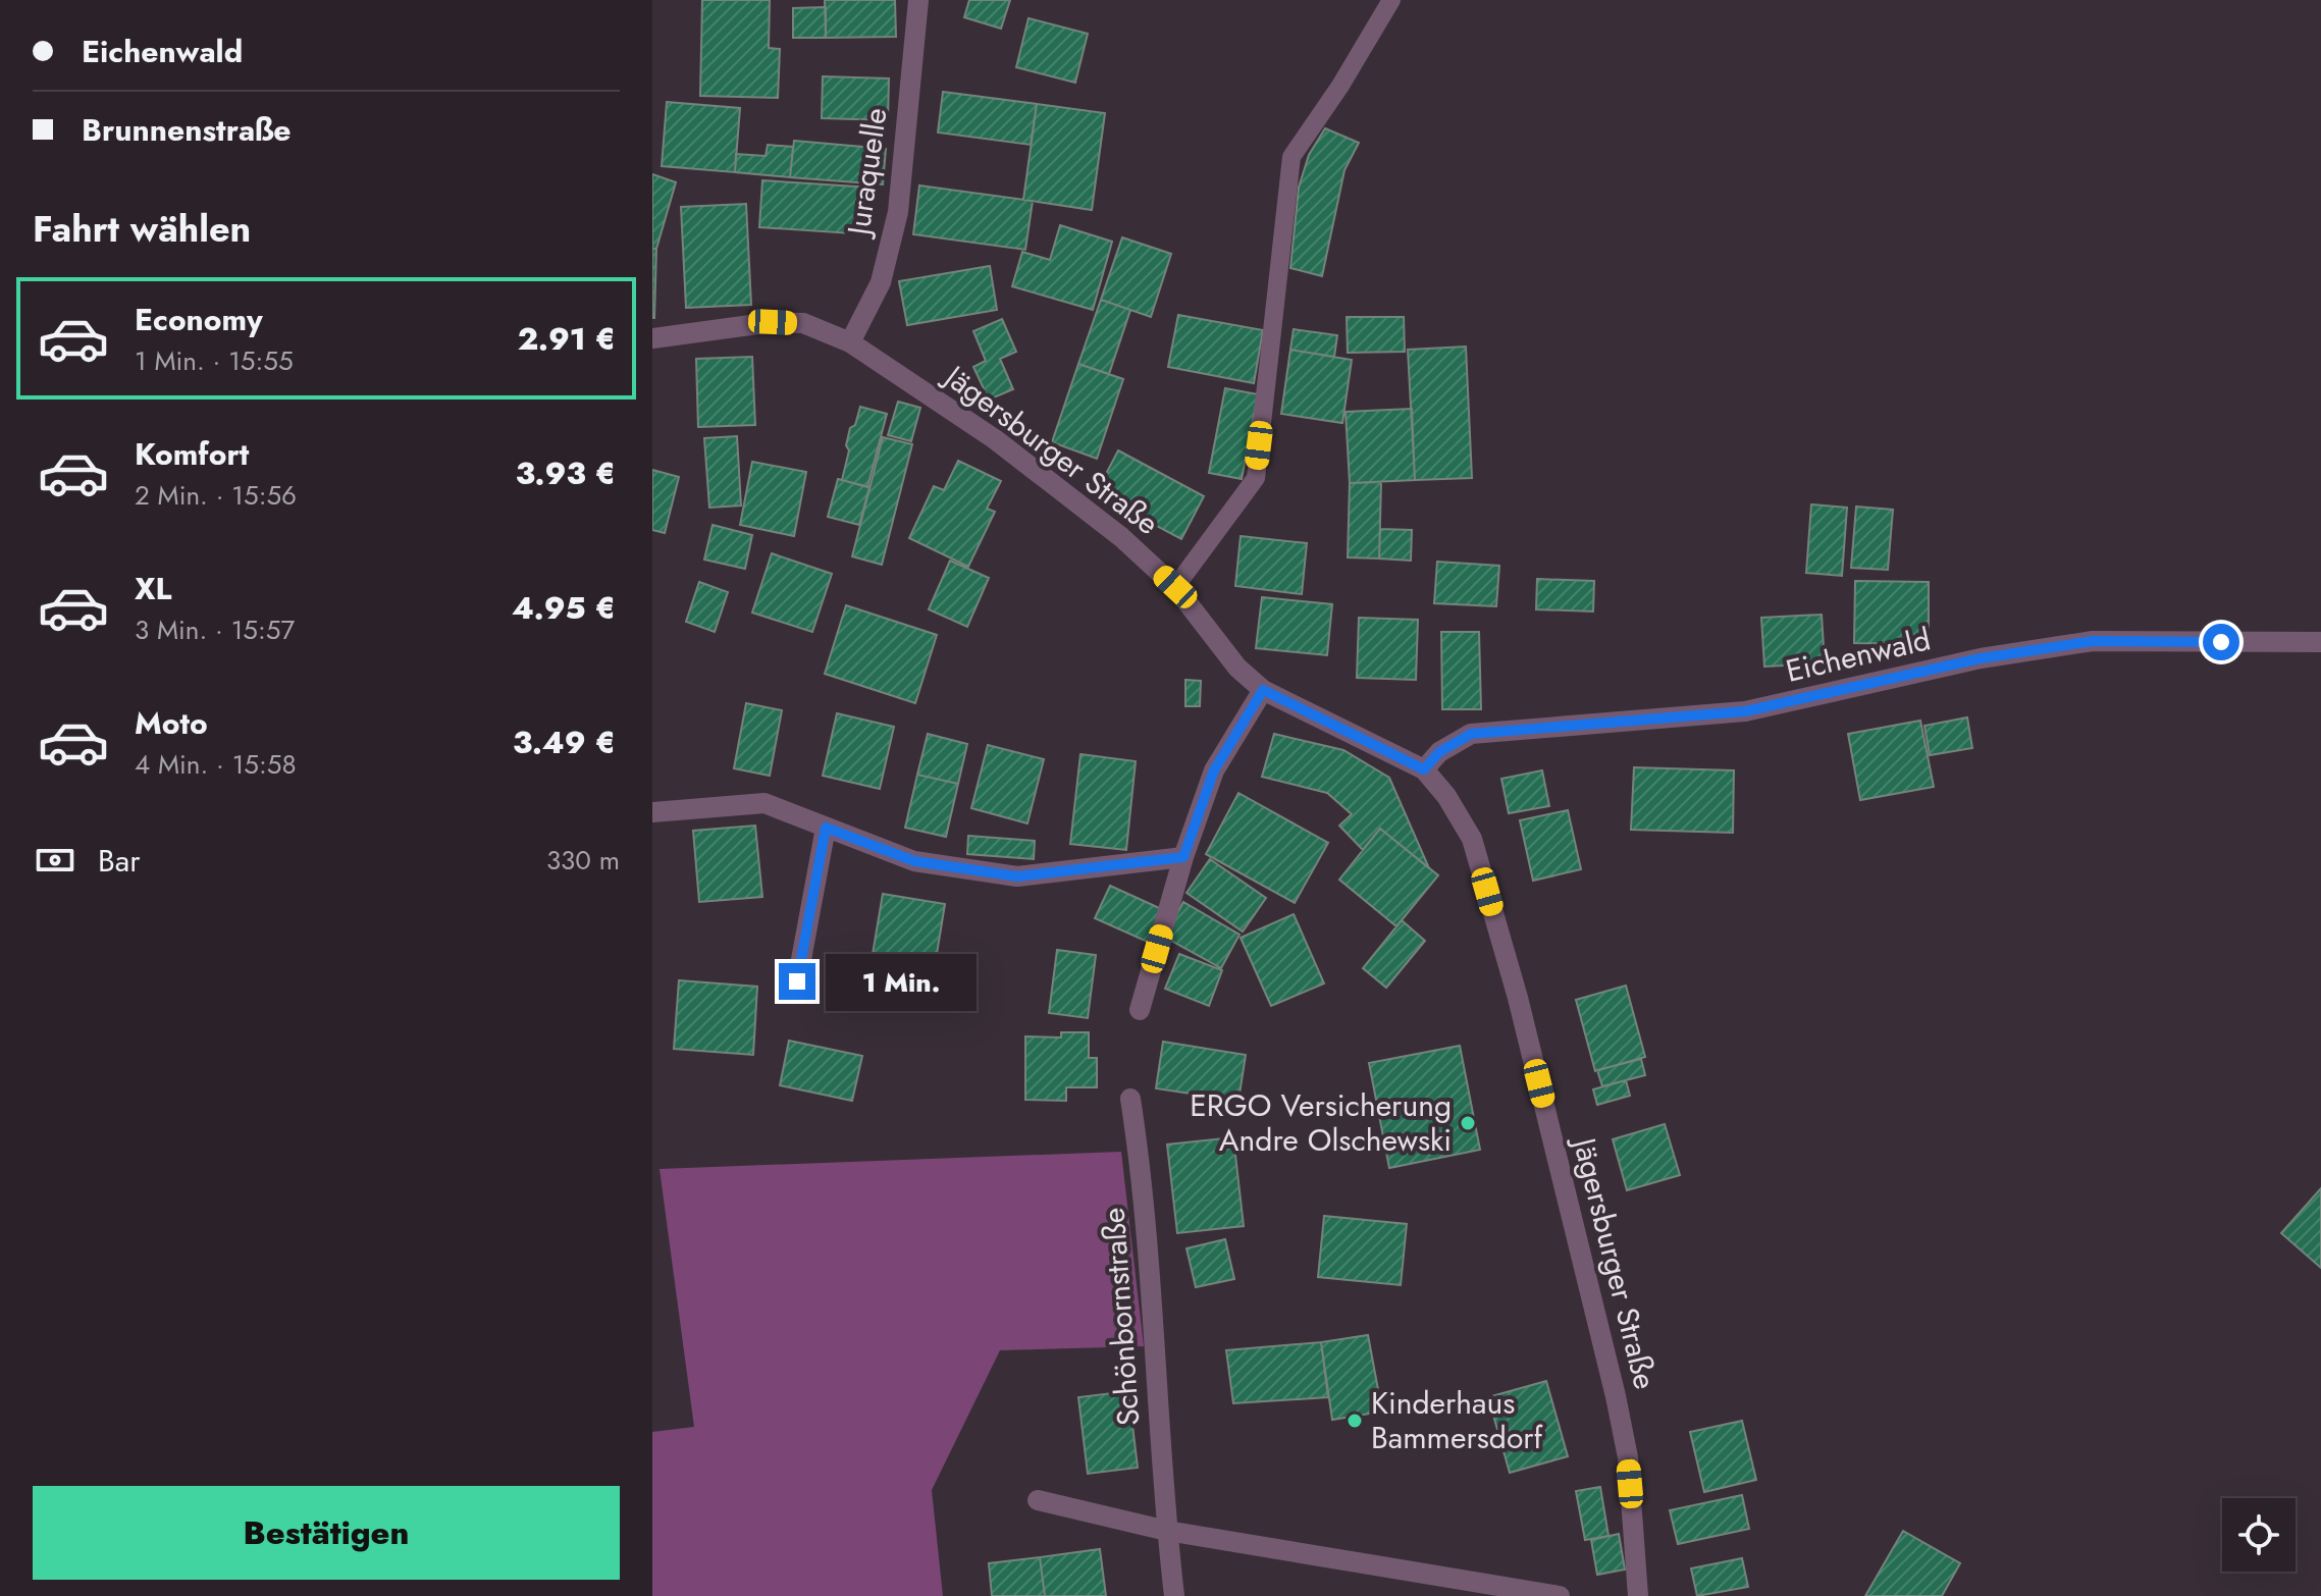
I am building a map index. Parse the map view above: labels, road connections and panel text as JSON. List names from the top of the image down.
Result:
{
  "streets": {
    "street": [
      "Juraquelle",
      "Jägersburger Straße",
      "Eichenwald",
      "Schönbornstraße"
    ]
  },
  "crossings": [
    ["Juraquelle", "Jägersburger Straße"],
    ["Jägersburger Straße", "Eichenwald"]
  ],
  "places": ["ERGO Versicherung Andre Olschewski", "Kinderhaus Bammersdorf"],
  "page": {
    "banner": ["Eichenwald", "Brunnenstraße"],
    "heading": "Fahrt wählen",
    "list": [
      {
        "name": "Economy",
        "note": "1 Min. · 15:55",
        "value": "2.91 €"
      },
      {
        "name": "Komfort",
        "note": "2 Min. · 15:56",
        "value": "3.93 €"
      },
      {
        "name": "XL",
        "note": "3 Min. · 15:57",
        "value": "4.95 €"
      },
      {
        "name": "Moto",
        "note": "4 Min. · 15:58",
        "value": "3.49 €"
      }
    ],
    "pay": ["Bar", "330 m"],
    "bubble": "1 Min.",
    "buttons": "Bestätigen"
  }
}
